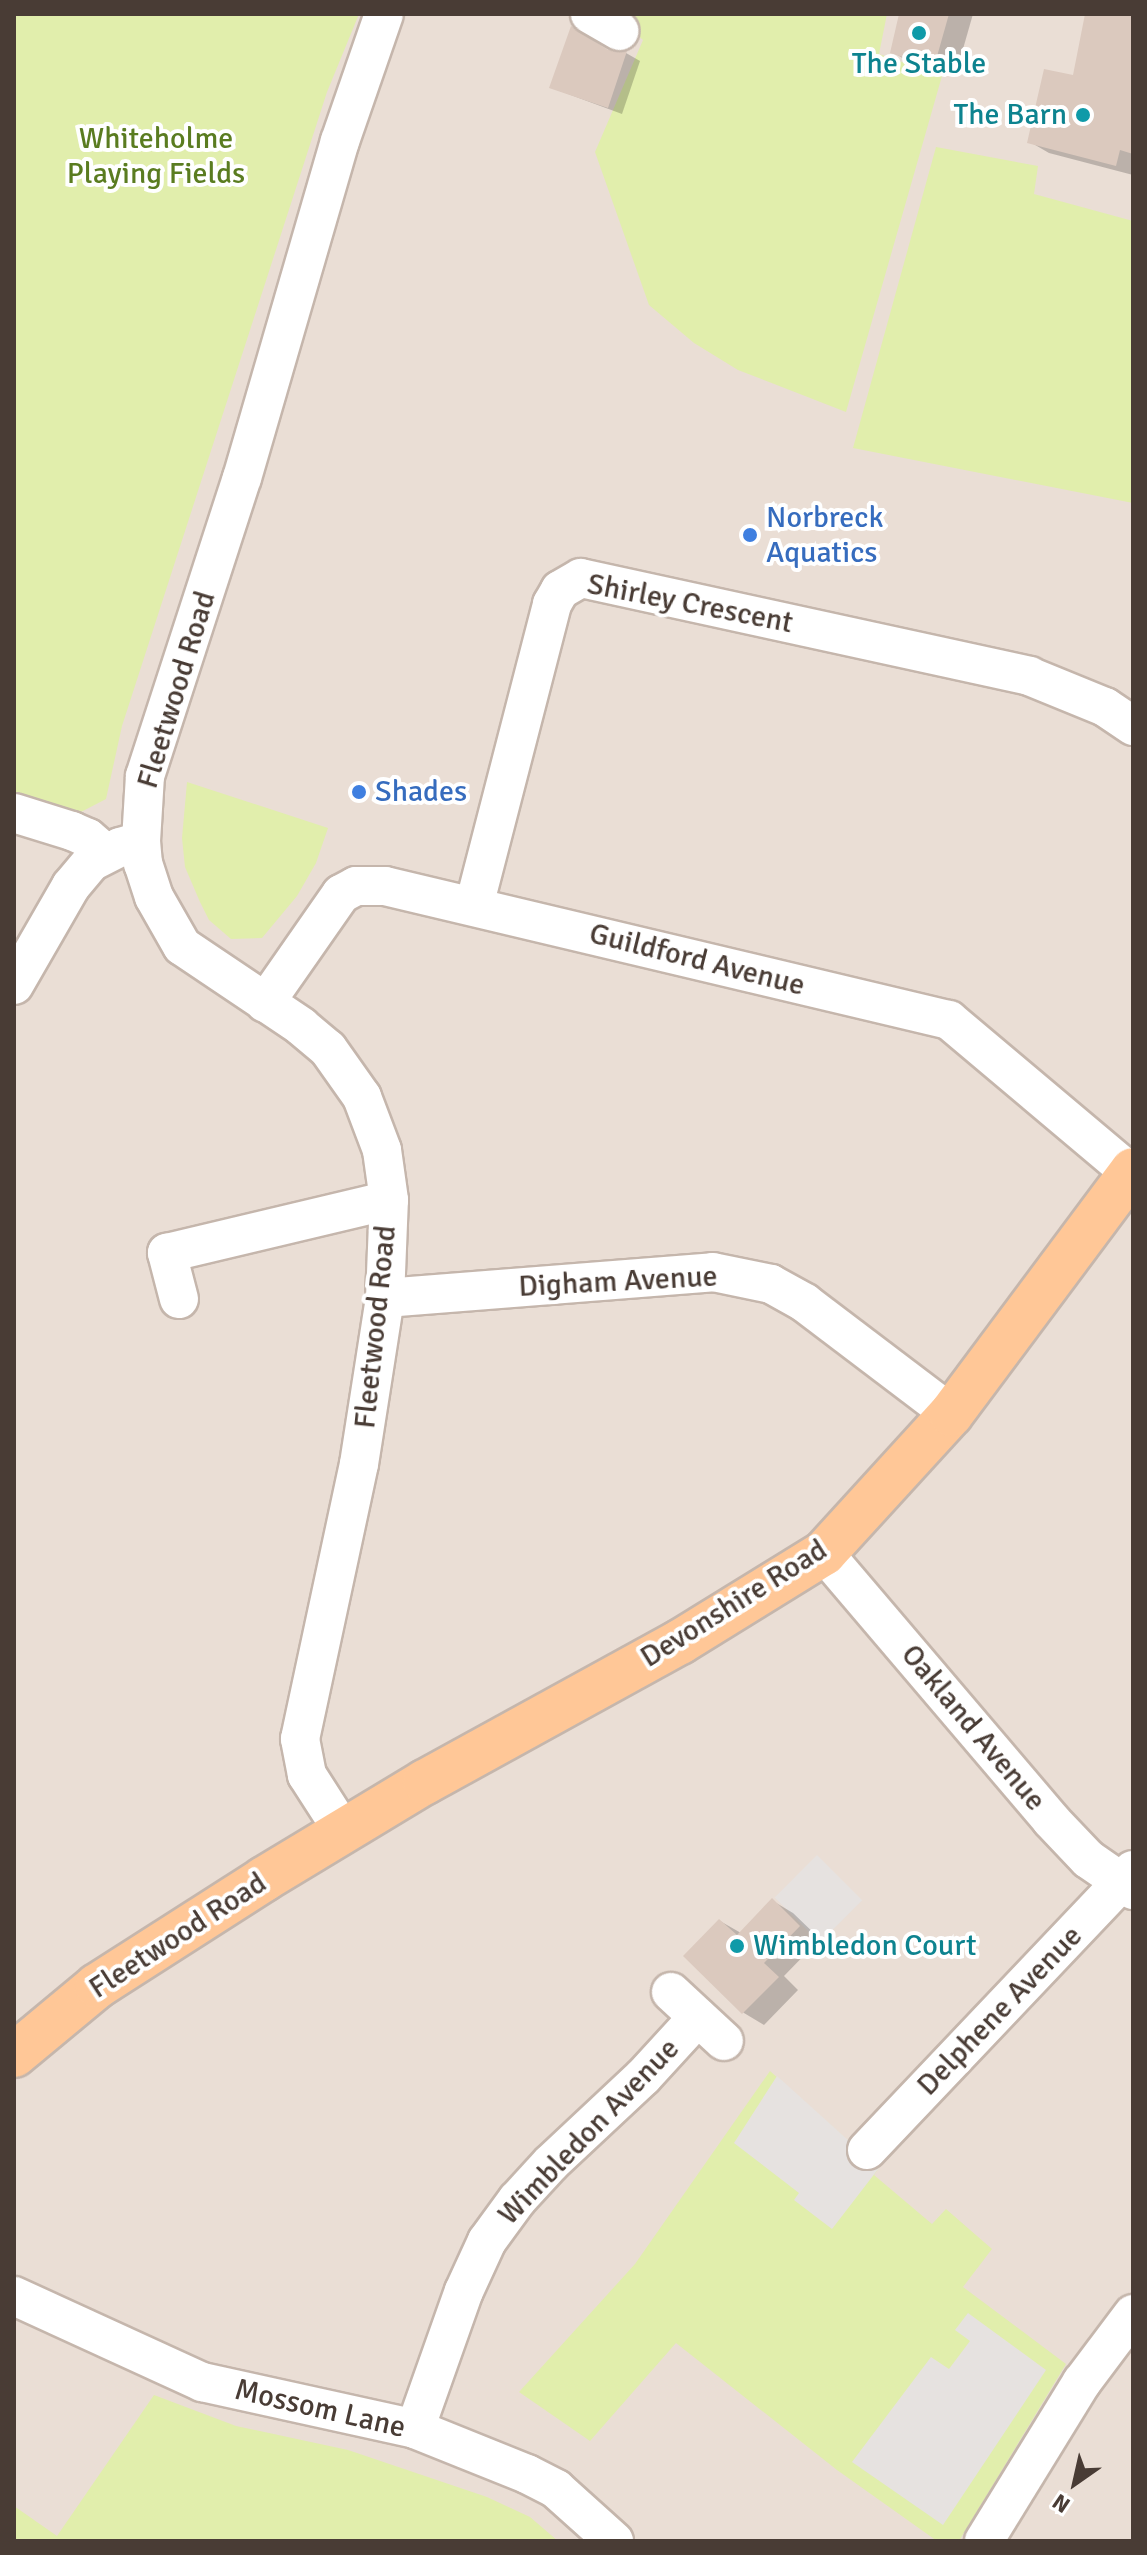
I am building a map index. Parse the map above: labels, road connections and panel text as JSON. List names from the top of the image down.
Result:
{
  "streets": {
    "main road": ["Fleetwood Road", "Devonshire Road"],
    "street": [
      "Shirley Crescent",
      "Guildford Avenue",
      "Digham Avenue",
      "Oakland Avenue",
      "Delphene Avenue",
      "Wimbledon Avenue",
      "Mossom Lane"
    ]
  },
  "crossings": [
    ["Shirley Crescent", "Guildford Avenue"],
    ["Fleetwood Road", "Guildford Avenue"],
    ["Fleetwood Road", "Digham Avenue"],
    ["Fleetwood Road", "Devonshire Road"],
    ["Guildford Avenue", "Devonshire Road"],
    ["Digham Avenue", "Devonshire Road"],
    ["Devonshire Road", "Oakland Avenue"],
    ["Oakland Avenue", "Delphene Avenue"],
    ["Wimbledon Avenue", "Mossom Lane"]
  ],
  "parks": ["Whiteholme Playing Fields"],
  "places": [
    "The Stable",
    "The Barn",
    "Norbreck Aquatics",
    "Shades",
    "Wimbledon Court"
  ],
  "north": "bottom left"
}
